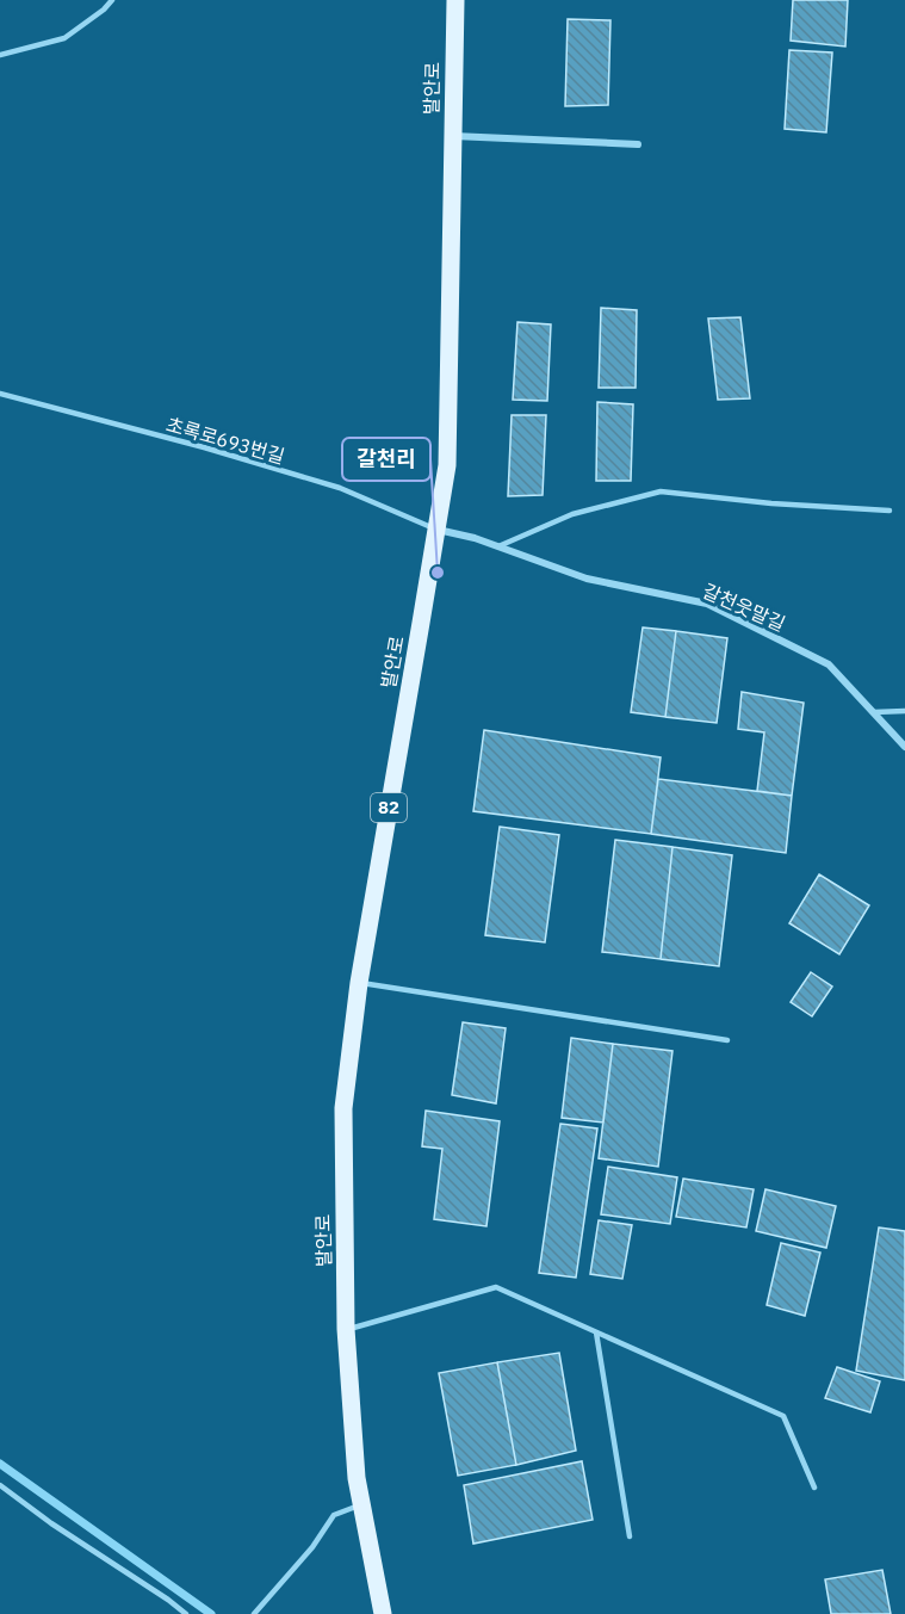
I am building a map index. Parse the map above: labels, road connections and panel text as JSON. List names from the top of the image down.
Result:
{
  "streets": {
    "main road": ["발안로", "82"],
    "street": ["갈천웃말길"],
    "lane": ["초록로693번길"]
  },
  "crossings": [
    ["발안로", "초록로693번길"],
    ["발안로", "갈천웃말길"],
    ["초록로693번길", "갈천웃말길"]
  ],
  "places": ["갈천리"]
}
